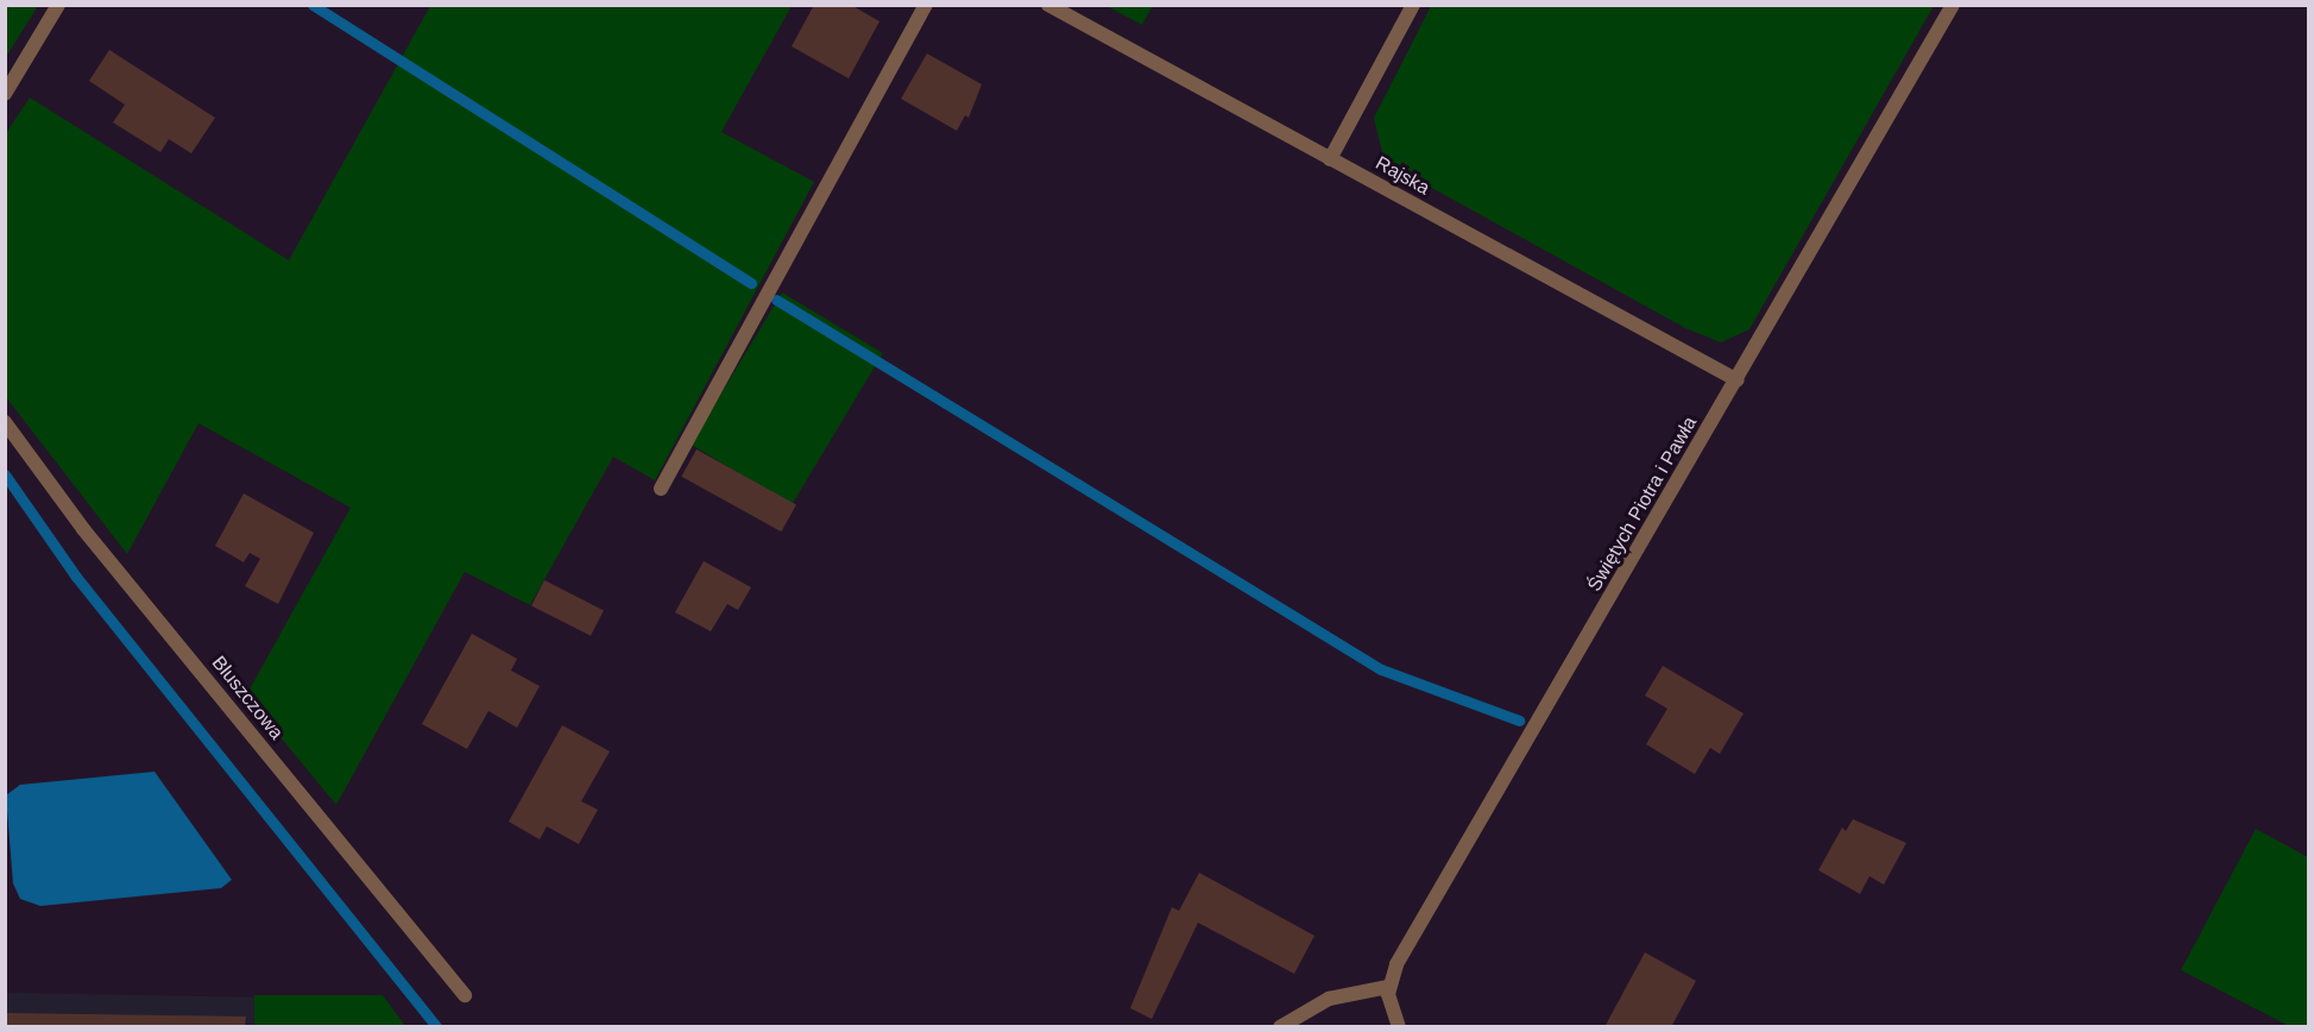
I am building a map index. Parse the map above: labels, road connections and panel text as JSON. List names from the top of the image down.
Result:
{
  "streets": {
    "street": ["Rajska", "Świętych Piotra i Pawła", "Bluszczowa"]
  },
  "crossings": [
    ["Rajska", "Świętych Piotra i Pawła"]
  ]
}
